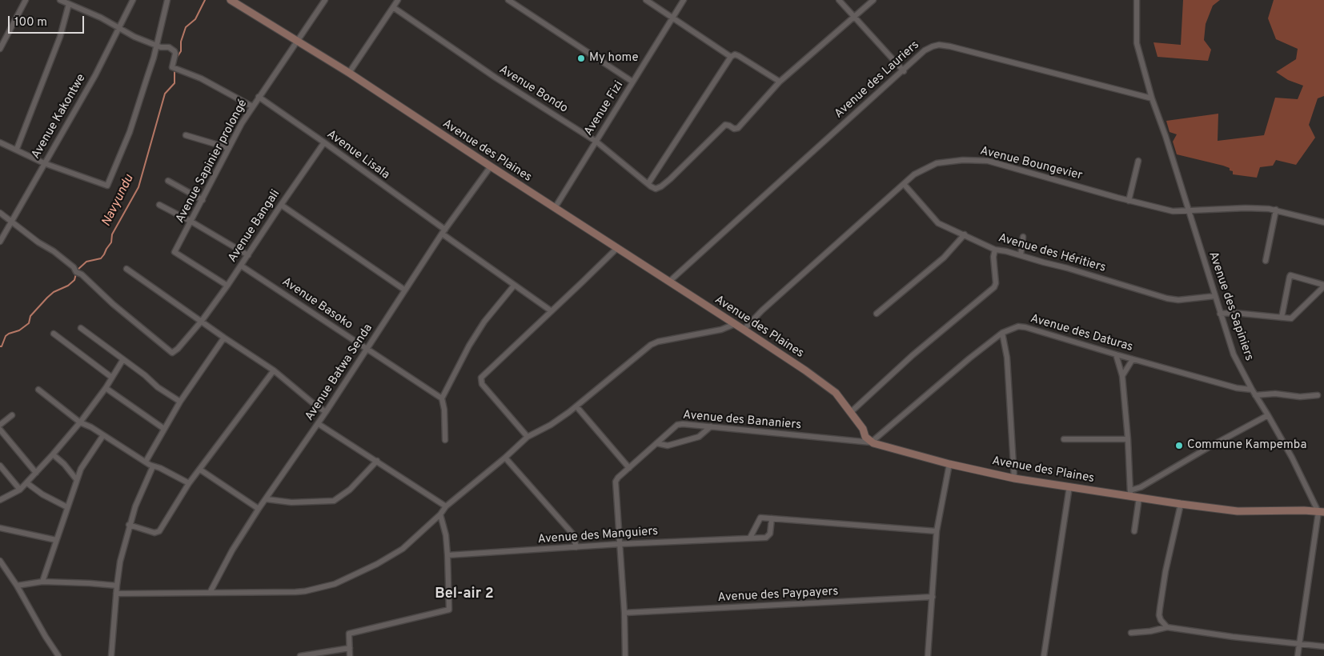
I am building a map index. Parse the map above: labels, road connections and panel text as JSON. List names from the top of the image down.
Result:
{
  "streets": {
    "street": [
      "Avenue des Lauriers",
      "Avenue Bondo",
      "Avenue Fizi",
      "Avenue Kakontwe",
      "Avenue des Plaines",
      "Avenue Lisala",
      "Avenue Sapinier prolongé",
      "Avenue Boungevier",
      "Avenue Bangali",
      "Avenue des Héritiers",
      "Avenue Basoko",
      "Avenue des Sapiniers",
      "Avenue des Daturas",
      "Avenue Batwa Senda",
      "Avenue des Bananiers",
      "Avenue des Manguiers",
      "Avenue des Paypayers"
    ]
  },
  "crossings": [
    ["Avenue des Lauriers", "Avenue des Plaines"],
    ["Avenue des Lauriers", "Avenue des Sapiniers"],
    ["Avenue Bondo", "Avenue Fizi"],
    ["Avenue Fizi", "Avenue des Plaines"],
    ["Avenue Kakontwe", "Avenue Bangali"],
    ["Avenue des Plaines", "Avenue Sapinier prolongé"],
    ["Avenue des Plaines", "Avenue Boungevier"],
    ["Avenue des Plaines", "Avenue des Sapiniers"],
    ["Avenue des Plaines", "Avenue des Daturas"],
    ["Avenue des Plaines", "Avenue Batwa Senda"],
    ["Avenue des Plaines", "Avenue des Bananiers"],
    ["Avenue Lisala", "Avenue Sapinier prolongé"],
    ["Avenue Lisala", "Avenue Bangali"],
    ["Avenue Lisala", "Avenue Batwa Senda"],
    ["Avenue Sapinier prolongé", "Avenue Bangali"],
    ["Avenue Boungevier", "Avenue des Héritiers"],
    ["Avenue Boungevier", "Avenue des Sapiniers"],
    ["Avenue Bangali", "Avenue Basoko"],
    ["Avenue des Héritiers", "Avenue des Sapiniers"],
    ["Avenue Basoko", "Avenue Batwa Senda"],
    ["Avenue des Sapiniers", "Avenue des Daturas"],
    ["Avenue des Daturas", "Avenue des Bananiers"],
    ["Avenue des Bananiers", "Avenue des Manguiers"],
    ["Avenue des Bananiers", "Avenue des Paypayers"]
  ],
  "districts": ["Bel-air 2"],
  "water": ["Navyundu"],
  "places": ["My home", "Commune Kampemba"],
  "scale_bar": "100 m"
}
